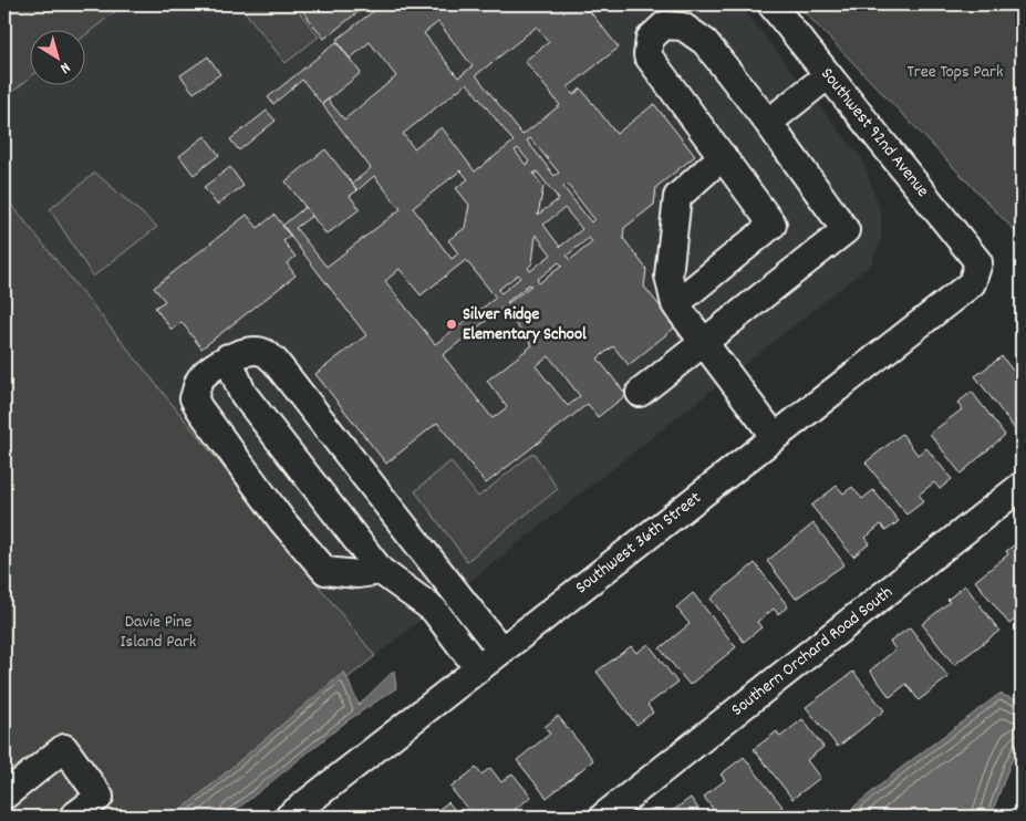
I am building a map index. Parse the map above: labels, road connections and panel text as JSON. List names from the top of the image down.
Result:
{
  "streets": {
    "street": ["Southwest 92nd Avenue", "Southwest 36th Street", "Southern Orchard Road South"]
  },
  "crossings": [
    ["Southwest 92nd Avenue", "Southwest 36th Street"]
  ],
  "parks": ["Tree Tops Park", "Davie Pine Island Park"],
  "places": ["Silver Ridge Elementary School"],
  "north": "bottom right"
}
